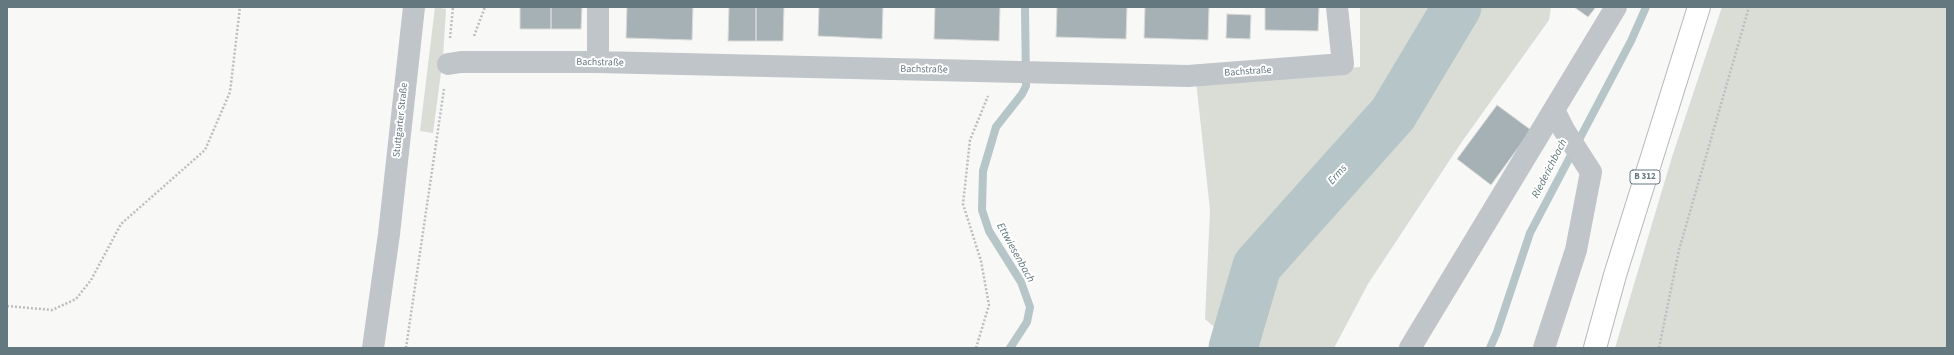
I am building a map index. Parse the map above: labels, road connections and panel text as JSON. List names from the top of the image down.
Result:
{
  "streets": {
    "highway": ["B 312"],
    "street": ["Bachstraße", "Stuttgarter Straße"]
  },
  "water": ["Riederichbach", "Erms", "Ettwiesenbach"]
}
